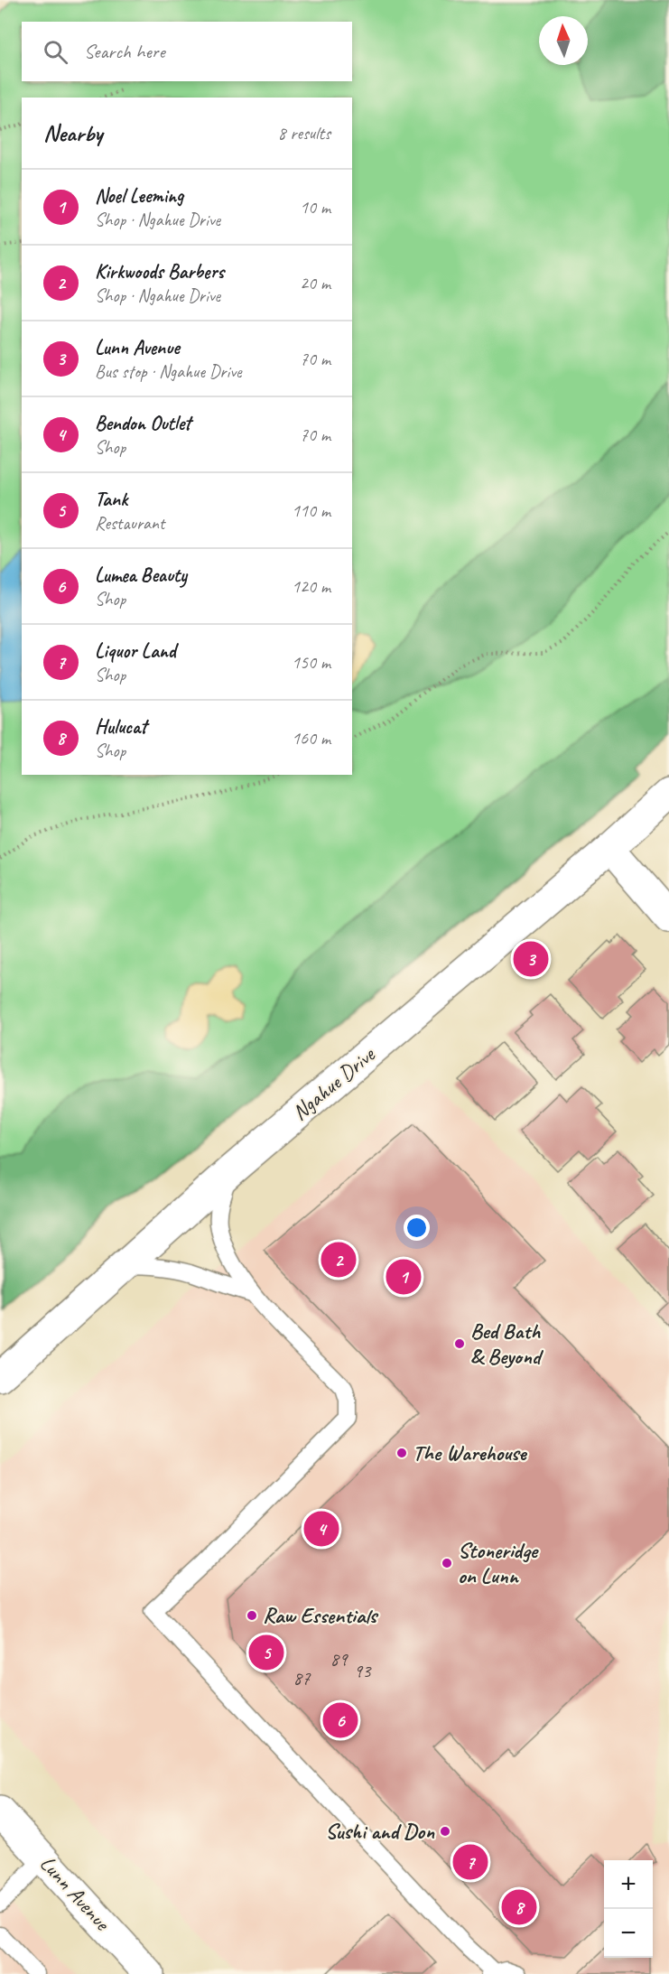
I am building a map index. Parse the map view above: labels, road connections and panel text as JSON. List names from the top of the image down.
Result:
{
  "streets": {
    "main road": ["Ngahue Drive", "Lunn Avenue"]
  },
  "places": [
    "Bed Bath & Beyond",
    "The Warehouse",
    "Stoneridge on Lunn",
    "Raw Essentials",
    "Sushi and Don"
  ],
  "house_numbers": ["89", "93", "87"],
  "north": "top",
  "page": {
    "search": "Search here",
    "heading": ["Nearby", "8 results"],
    "list": [
      {
        "mark": "1",
        "name": "Noel Leeming",
        "note": "Shop · Ngahue Drive",
        "value": "10 m"
      },
      {
        "mark": "2",
        "name": "Kirkwoods Barbers",
        "note": "Shop · Ngahue Drive",
        "value": "20 m"
      },
      {
        "mark": "3",
        "name": "Lunn Avenue",
        "note": "Bus stop · Ngahue Drive",
        "value": "70 m"
      },
      {
        "mark": "4",
        "name": "Bendon Outlet",
        "note": "Shop",
        "value": "70 m"
      },
      {
        "mark": "5",
        "name": "Tank",
        "note": "Restaurant",
        "value": "110 m"
      },
      {
        "mark": "6",
        "name": "Lumea Beauty",
        "note": "Shop",
        "value": "120 m"
      },
      {
        "mark": "7",
        "name": "Liquor Land",
        "note": "Shop",
        "value": "150 m"
      },
      {
        "mark": "8",
        "name": "Hulucat",
        "note": "Shop",
        "value": "160 m"
      }
    ],
    "pins": [
      "3",
      "2",
      "1",
      "4",
      "5",
      "6",
      "7",
      "8"
    ],
    "map_buttons": ["+", "−"]
  }
}
